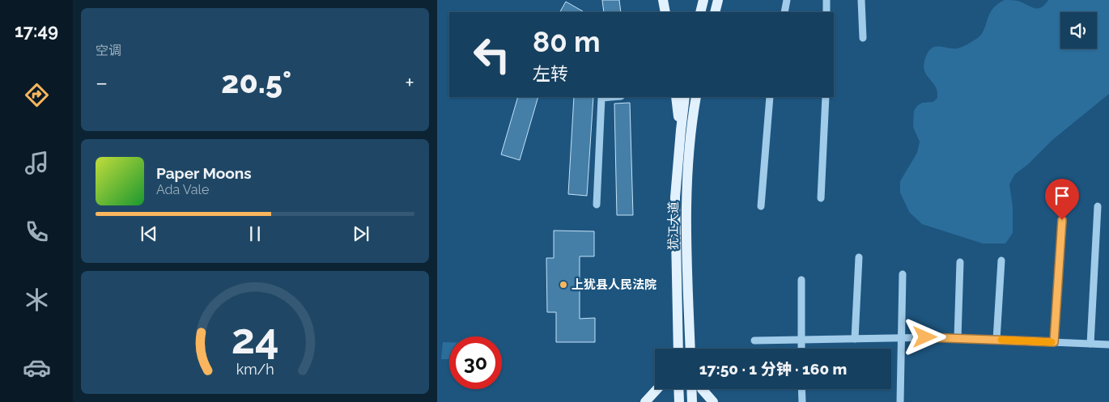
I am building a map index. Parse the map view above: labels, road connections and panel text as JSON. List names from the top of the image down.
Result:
{
  "streets": {
    "main road": ["犹江大道"]
  },
  "places": ["上犹县人民法院"],
  "page": {
    "tabs": "17:49",
    "tile": "空调",
    "turn": ["80 m", "左转"],
    "heat": ["−", "20.5°", "+"],
    "song": ["Paper Moons", "Ada Vale"],
    "limit": "30",
    "trip": "17:50 · 1 分钟 · 160 m",
    "gauge": ["24", "km/h"]
  }
}
